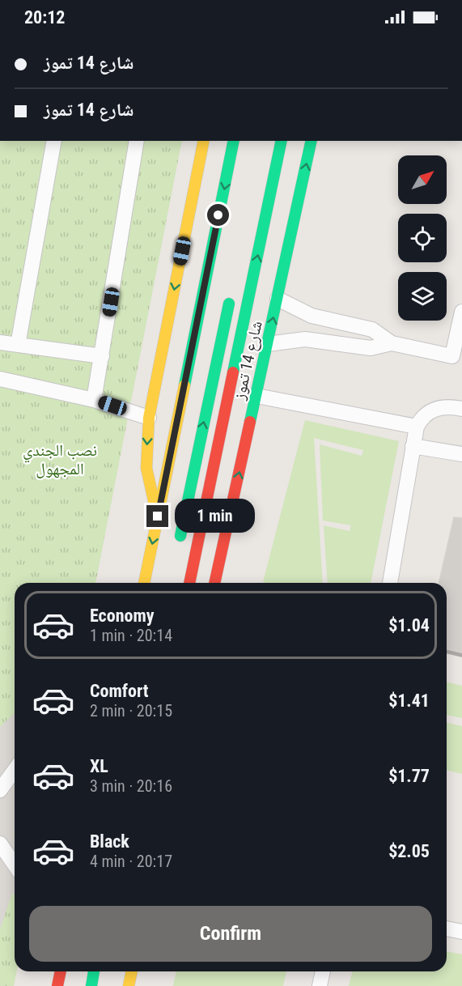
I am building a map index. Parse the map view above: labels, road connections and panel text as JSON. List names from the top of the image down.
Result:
{
  "streets": {
    "main road": ["شارع 14 تموز"]
  },
  "parks": ["نصب الجندي المجهول"],
  "north": "top right",
  "page": {
    "status": "20:12",
    "banner": ["شارع 14 تموز", "شارع 14 تموز"],
    "bubble": "1 min",
    "list": [
      {
        "name": "Economy",
        "note": "1 min · 20:14",
        "value": "$1.04"
      },
      {
        "name": "Comfort",
        "note": "2 min · 20:15",
        "value": "$1.41"
      },
      {
        "name": "XL",
        "note": "3 min · 20:16",
        "value": "$1.77"
      },
      {
        "name": "Black",
        "note": "4 min · 20:17",
        "value": "$2.05"
      }
    ],
    "buttons": "Confirm"
  }
}
